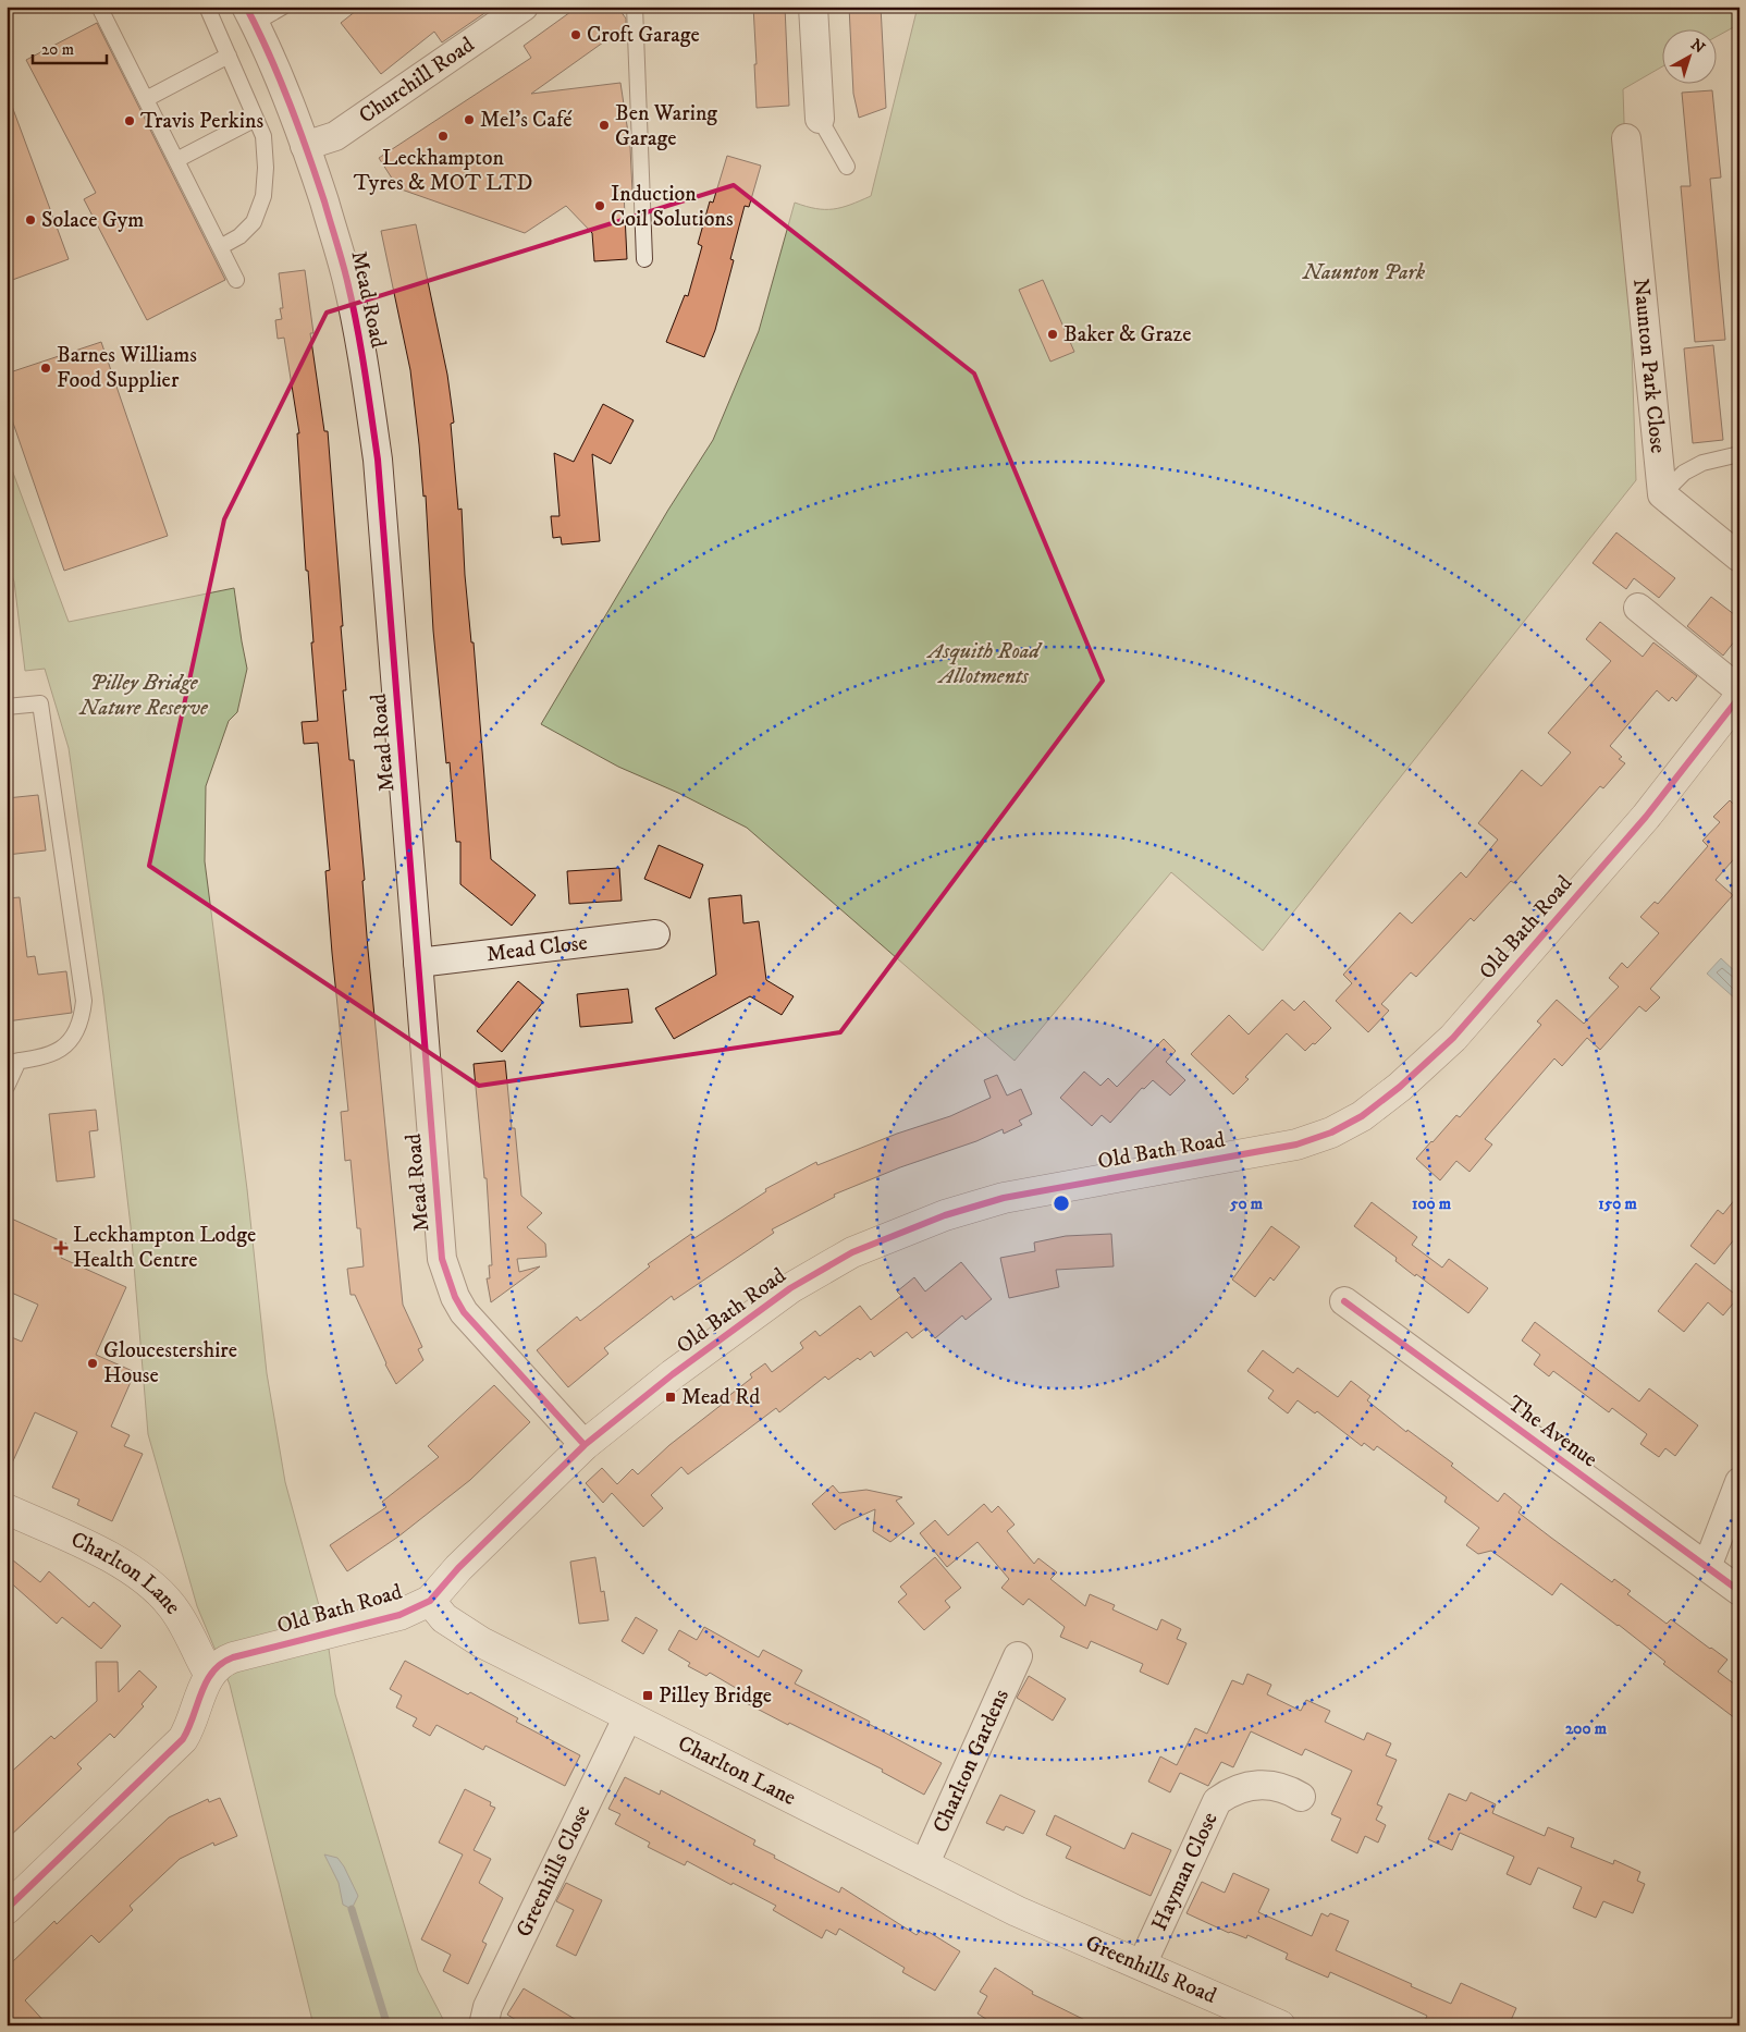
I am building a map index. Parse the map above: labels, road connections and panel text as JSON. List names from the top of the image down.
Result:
{
  "streets": {
    "street": [
      "Churchill Road",
      "Mead Road",
      "Naunton Park Close",
      "Old Bath Road",
      "Mead Close",
      "The Avenue",
      "Charlton Lane",
      "Charlton Gardens",
      "Greenhills Close",
      "Hayman Close",
      "Greenhills Road"
    ]
  },
  "crossings": [
    ["Churchill Road", "Mead Road"],
    ["Mead Road", "Old Bath Road"],
    ["Mead Road", "Mead Close"],
    ["Old Bath Road", "Charlton Lane"],
    ["Charlton Lane", "Charlton Gardens"],
    ["Charlton Lane", "Greenhills Close"],
    ["Charlton Lane", "Greenhills Road"],
    ["Hayman Close", "Greenhills Road"]
  ],
  "parks": ["Naunton Park", "Asquith Road Allotments", "Pilley Bridge Nature Reserve"],
  "places": {
    "other": [
      "Croft Garage",
      "Mel's Café",
      "Travis Perkins",
      "Ben Waring Garage",
      "Leckhampton Tyres & MOT LTD",
      "Induction Coil Solutions",
      "Solace Gym",
      "Baker & Graze",
      "Barnes Williams Food Supplier",
      "Gloucestershire House"
    ],
    "health": ["Leckhampton Lodge Health Centre"],
    "transit": ["Mead Rd", "Pilley Bridge"]
  },
  "scale_bar": "20 m",
  "north": "top right",
  "rings": [
    "50 m",
    "100 m",
    "150 m",
    "200 m"
  ]
}
